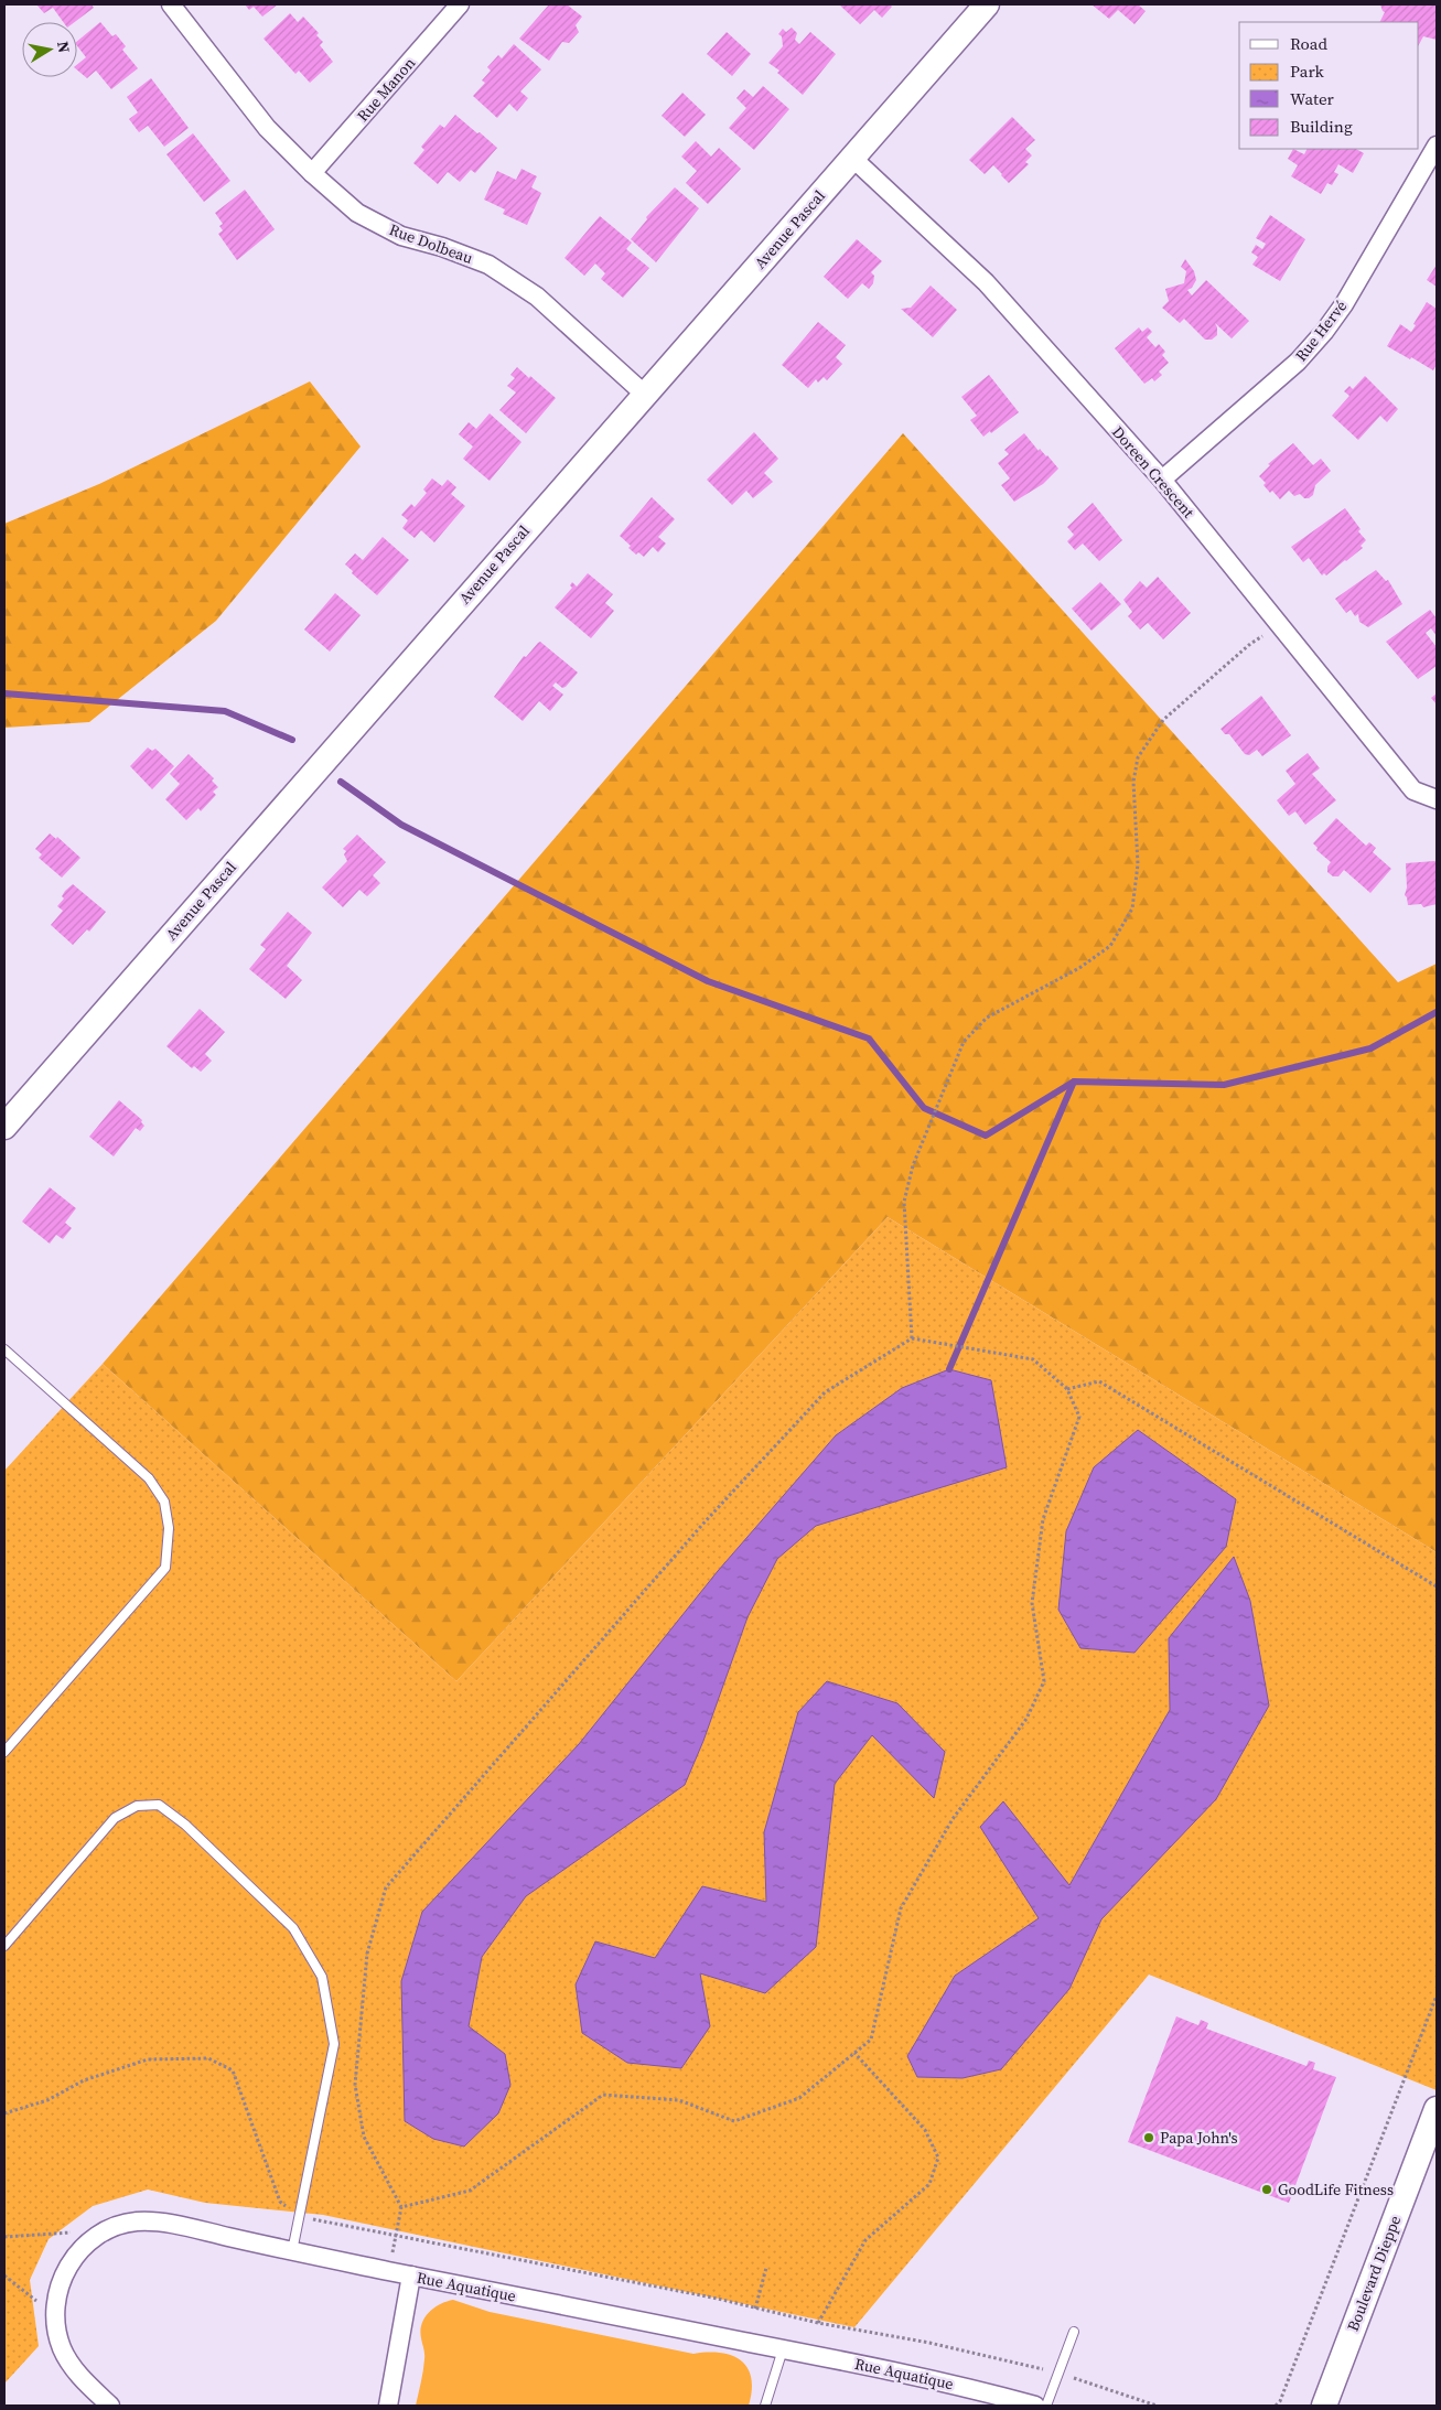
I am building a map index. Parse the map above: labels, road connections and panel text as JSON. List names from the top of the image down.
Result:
{
  "streets": {
    "street": [
      "Rue Manon",
      "Avenue Pascal",
      "Rue Dolbeau",
      "Rue Hervé",
      "Doreen Crescent",
      "Boulevard Dieppe",
      "Rue Aquatique"
    ]
  },
  "crossings": [
    ["Rue Manon", "Rue Dolbeau"],
    ["Avenue Pascal", "Rue Dolbeau"],
    ["Avenue Pascal", "Doreen Crescent"],
    ["Rue Hervé", "Doreen Crescent"]
  ],
  "places": ["Papa John's", "GoodLife Fitness"],
  "legend": [
    "Road",
    "Park",
    "Water",
    "Building"
  ],
  "north": "right"
}
